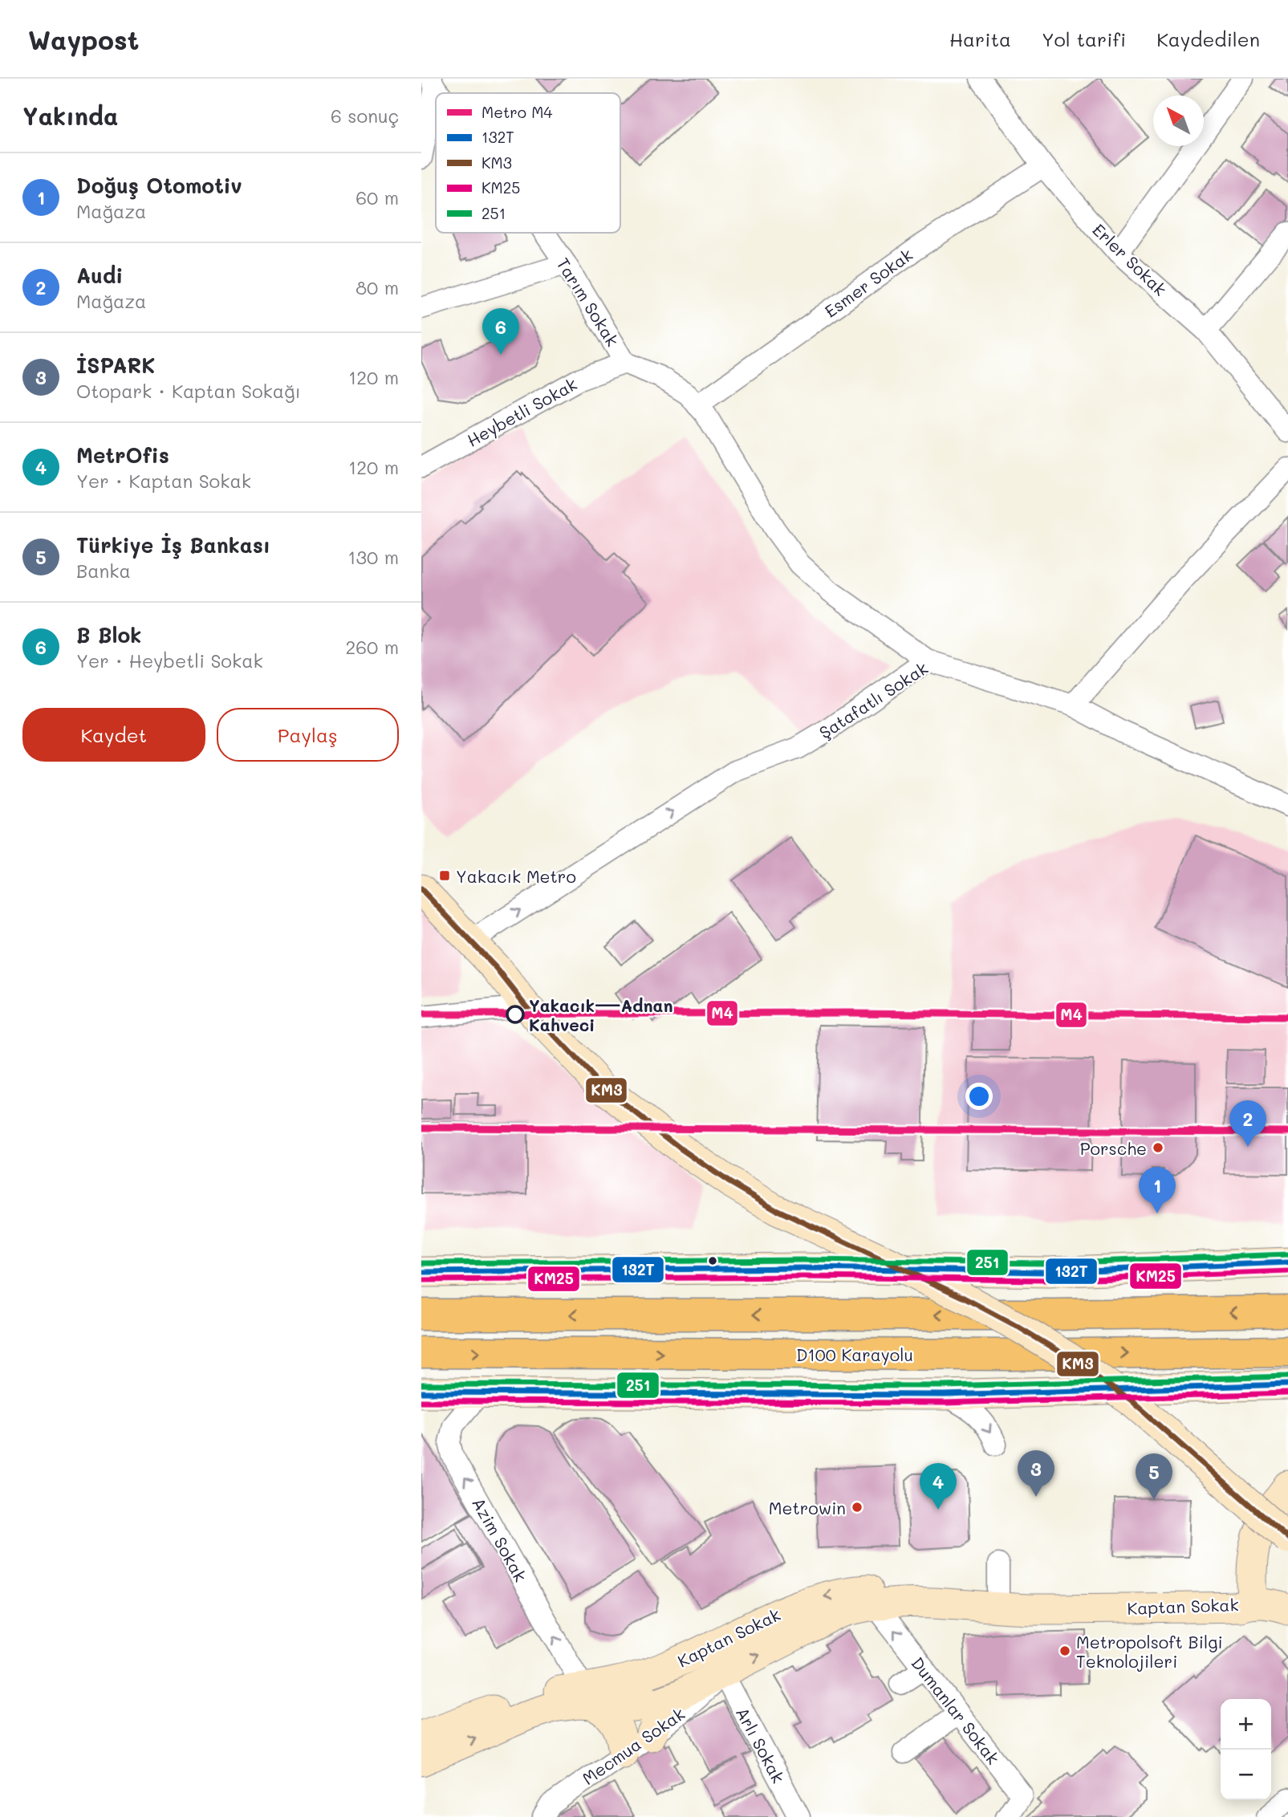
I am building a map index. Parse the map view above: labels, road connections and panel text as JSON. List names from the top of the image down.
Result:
{
  "streets": {
    "highway": ["D100 Karayolu"],
    "main road": ["Kaptan Sokak"],
    "street": [
      "Erler Sokak",
      "Esmer Sokak",
      "Tarım Sokak",
      "Heybetli Sokak",
      "Şatafatlı Sokak",
      "Azim Sokak",
      "Dumanlar Sokak",
      "Arlı Sokak",
      "Mecmua Sokak"
    ]
  },
  "crossings": [
    ["Erler Sokak", "Esmer Sokak"],
    ["Tarım Sokak", "Heybetli Sokak"],
    ["Azim Sokak", "Kaptan Sokak"],
    ["Kaptan Sokak", "Dumanlar Sokak"],
    ["Kaptan Sokak", "Arlı Sokak"],
    ["Kaptan Sokak", "Mecmua Sokak"],
    ["Arlı Sokak", "Mecmua Sokak"]
  ],
  "one_way": ["Şatafatlı Sokak", "Azim Sokak"],
  "places": {
    "transit": ["Yakacık Metro"],
    "other": [
      "Yakacık—Adnan Kahveci",
      "Porsche",
      "Metrowin",
      "Metropolsoft Bilgi Teknolojileri"
    ]
  },
  "lines": [
    "transit line KM3",
    "metro line M4",
    "transit line 251",
    "transit line 132T",
    "transit line KM25"
  ],
  "legend": [
    "Metro M4",
    "132T",
    "KM3",
    "KM25",
    "251"
  ],
  "north": "top left",
  "page": {
    "header": "Waypost",
    "nav": ["Harita", "Yol tarifi", "Kaydedilen"],
    "heading": ["Yakında", "6 sonuç"],
    "list": [
      {
        "mark": "1",
        "name": "Doğuş Otomotiv",
        "note": "Mağaza",
        "value": "60 m"
      },
      {
        "mark": "2",
        "name": "Audi",
        "note": "Mağaza",
        "value": "80 m"
      },
      {
        "mark": "3",
        "name": "İSPARK",
        "note": "Otopark · Kaptan Sokağı",
        "value": "120 m"
      },
      {
        "mark": "4",
        "name": "MetrOfis",
        "note": "Yer · Kaptan Sokak",
        "value": "120 m"
      },
      {
        "mark": "5",
        "name": "Türkiye İş Bankası",
        "note": "Banka",
        "value": "130 m"
      },
      {
        "mark": "6",
        "name": "B Blok",
        "note": "Yer · Heybetli Sokak",
        "value": "260 m"
      }
    ],
    "pins": [
      "6",
      "2",
      "1",
      "3",
      "5",
      "4"
    ],
    "buttons": ["Kaydet", "Paylaş"],
    "map_buttons": ["+", "−"]
  }
}
